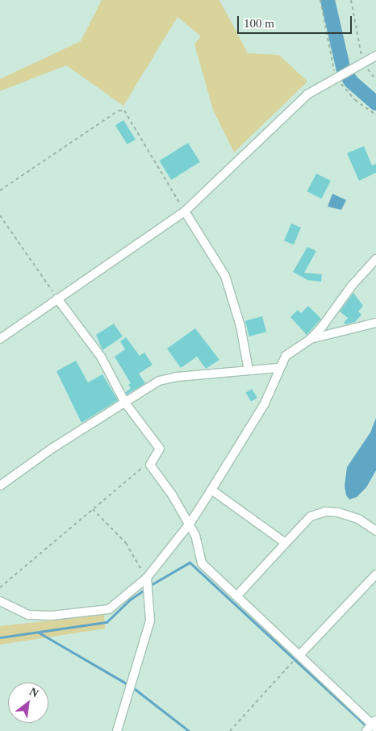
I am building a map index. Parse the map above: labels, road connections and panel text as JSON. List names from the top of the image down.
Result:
{
  "scale_bar": "100 m",
  "north": "top right"
}
